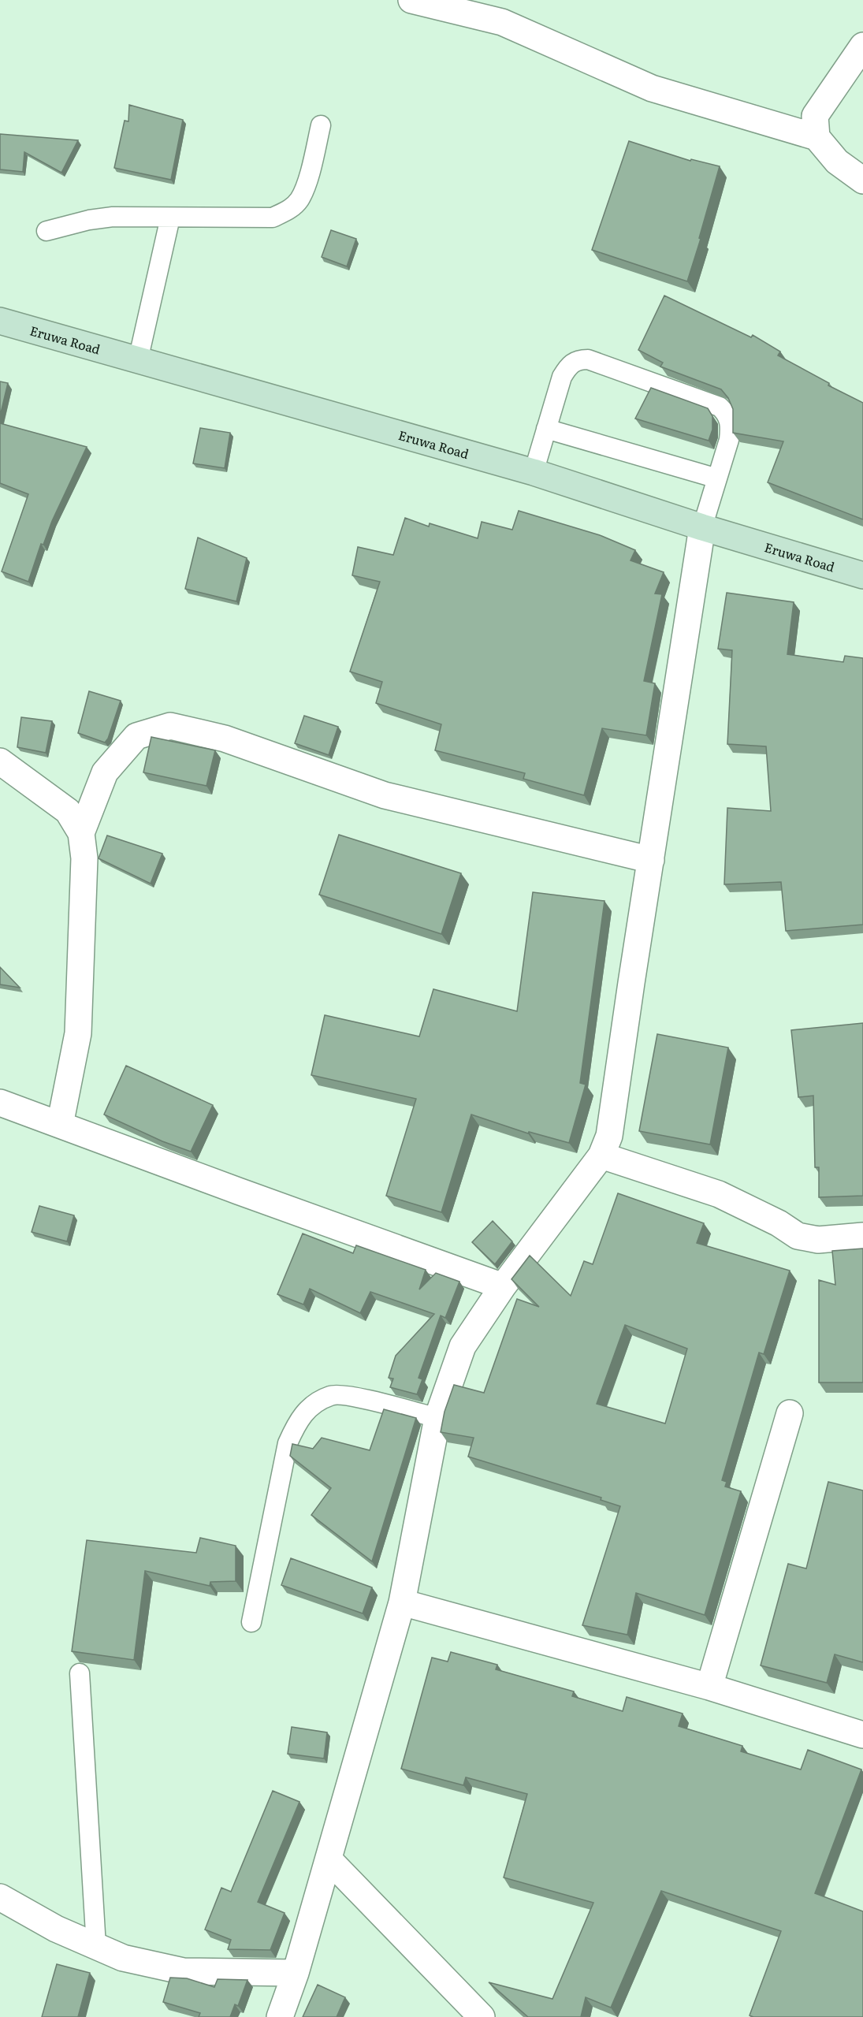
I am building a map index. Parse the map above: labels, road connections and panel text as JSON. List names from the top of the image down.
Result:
{
  "streets": {
    "main road": ["Eruwa Road"]
  }
}
